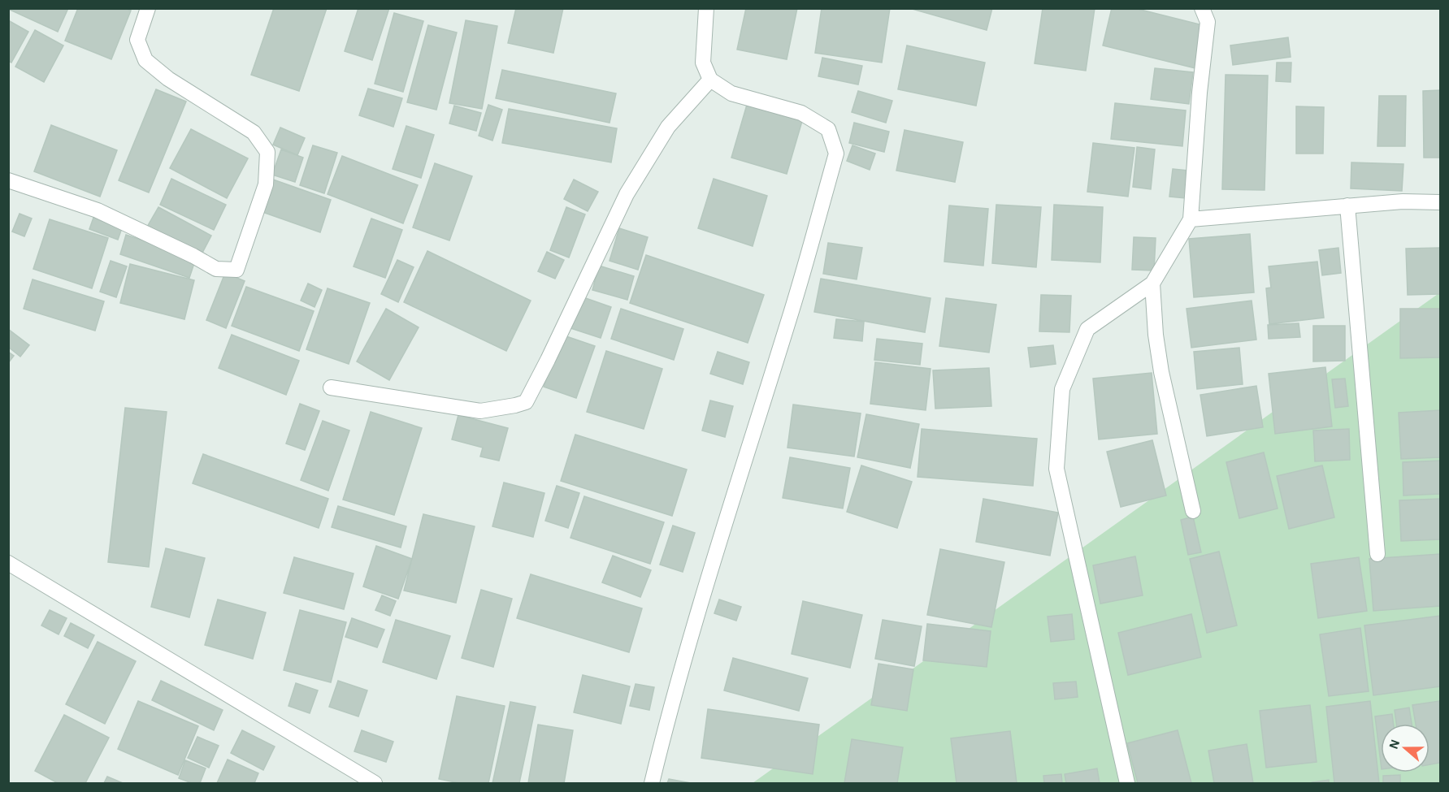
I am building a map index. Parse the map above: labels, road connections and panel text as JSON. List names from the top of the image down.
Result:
{
  "north": "left"
}
